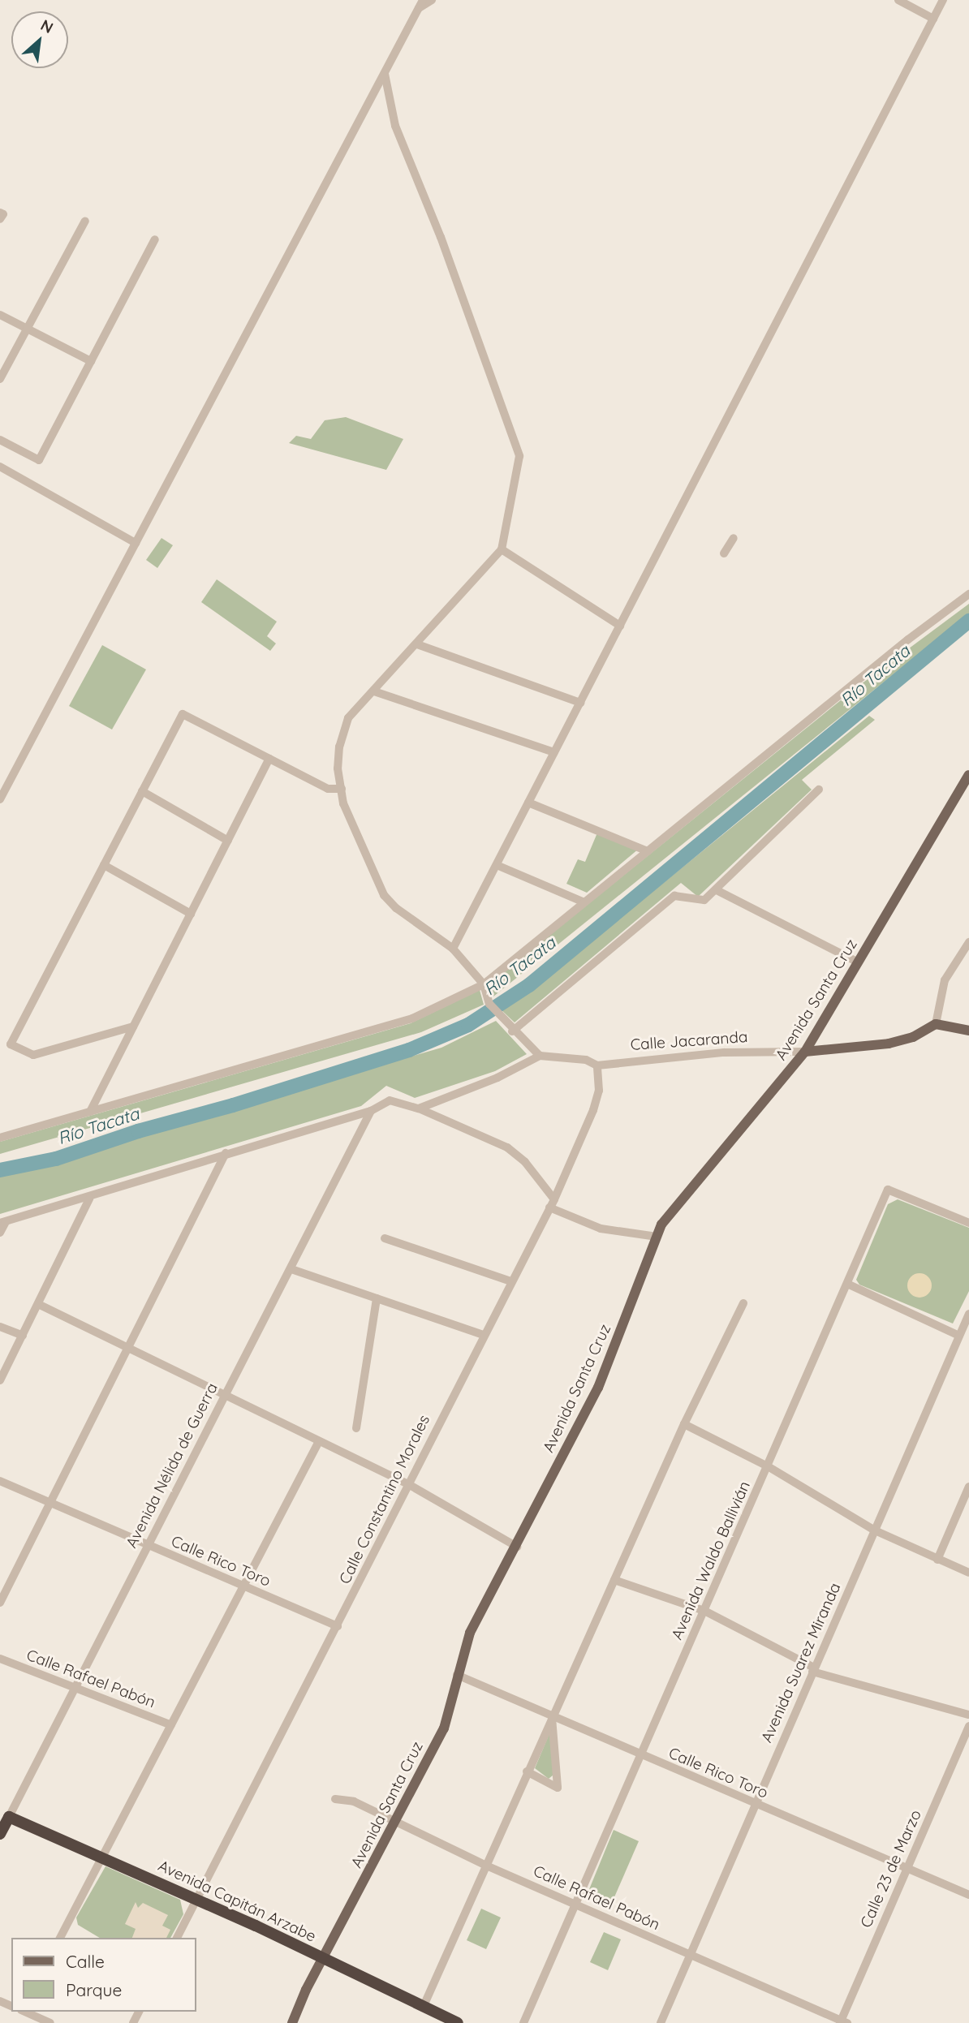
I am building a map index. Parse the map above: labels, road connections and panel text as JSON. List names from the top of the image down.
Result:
{
  "streets": {
    "highway": ["Avenida Nélida de Guerra", "Avenida Capitán Arzabe"],
    "main road": ["Avenida Santa Cruz", "Calle Jacaranda"],
    "street": [
      "Calle Constantino Morales",
      "Avenida Waldo Ballivián",
      "Calle Rico Toro",
      "Avenida Suarez Miranda",
      "Calle Rafael Pabón",
      "Calle 23 de Marzo"
    ]
  },
  "crossings": [
    ["Avenida Santa Cruz", "Calle Jacaranda"],
    ["Avenida Santa Cruz", "Calle Rico Toro"],
    ["Avenida Santa Cruz", "Calle Rafael Pabón"],
    ["Avenida Santa Cruz", "Avenida Capitán Arzabe"],
    ["Calle Jacaranda", "Calle Constantino Morales"],
    ["Avenida Nélida de Guerra", "Calle Rico Toro"],
    ["Avenida Nélida de Guerra", "Calle Rafael Pabón"],
    ["Avenida Nélida de Guerra", "Avenida Capitán Arzabe"],
    ["Calle Constantino Morales", "Calle Rico Toro"],
    ["Calle Constantino Morales", "Avenida Capitán Arzabe"],
    ["Avenida Waldo Ballivián", "Calle Rico Toro"],
    ["Avenida Waldo Ballivián", "Calle Rafael Pabón"],
    ["Calle Rico Toro", "Avenida Suarez Miranda"],
    ["Calle Rico Toro", "Calle 23 de Marzo"],
    ["Avenida Suarez Miranda", "Calle Rafael Pabón"],
    ["Calle Rafael Pabón", "Calle 23 de Marzo"]
  ],
  "water": ["Río Tacata"],
  "legend": ["Calle", "Parque"],
  "north": "top right"
}
